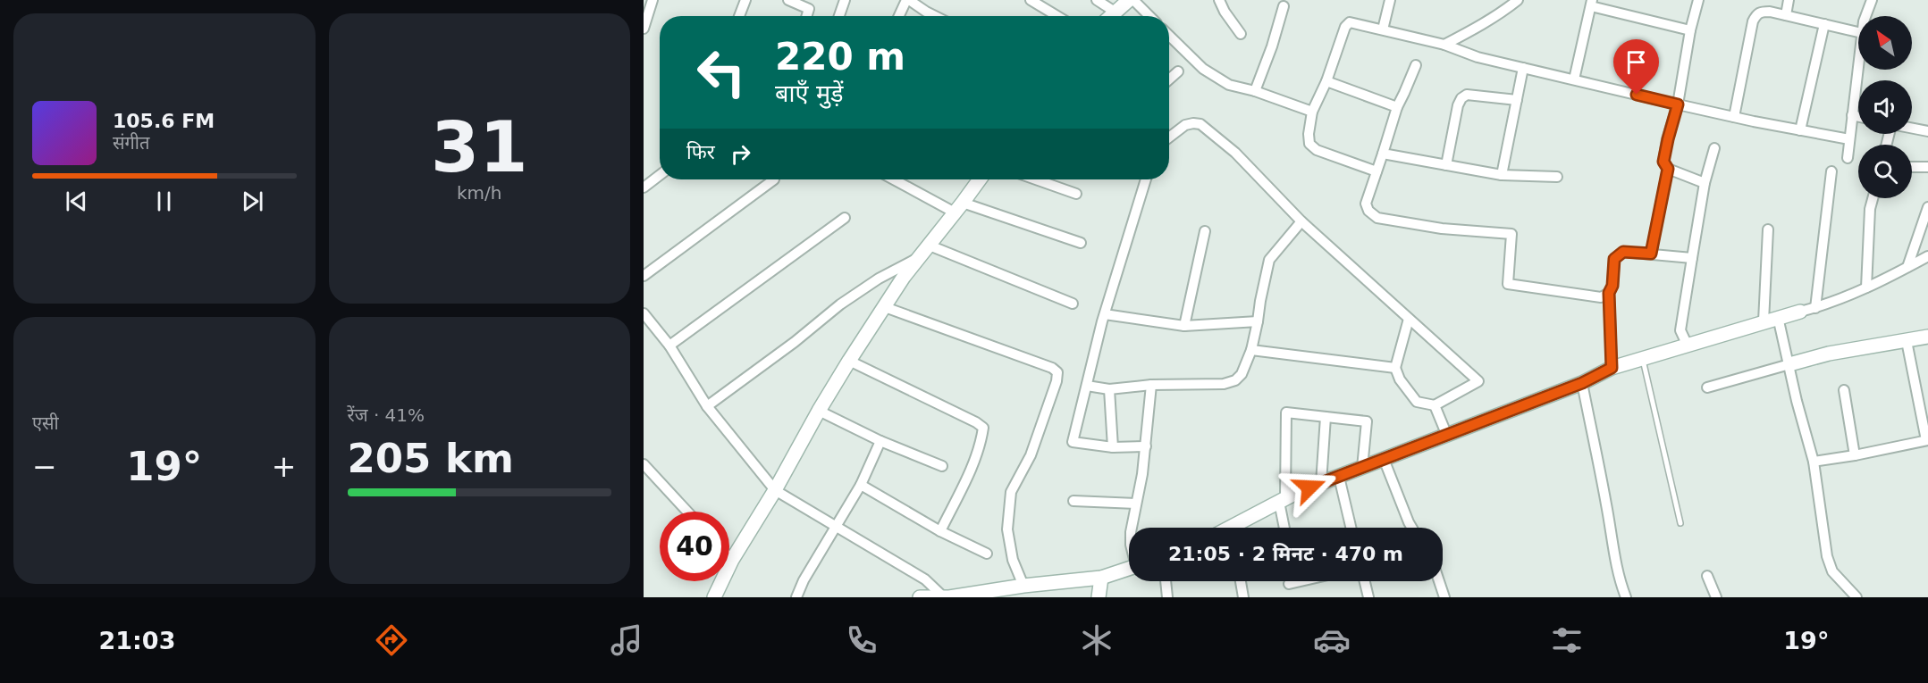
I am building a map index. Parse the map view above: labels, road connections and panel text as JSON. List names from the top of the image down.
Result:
{
  "north": "top left",
  "page": {
    "tile": [
      ["31", "km/h"],
      "एसी",
      ["रेंज · 41%", "205 km"]
    ],
    "turn": ["220 m", "बाएँ मुड़ें"],
    "song": ["105.6 FM", "संगीत"],
    "then": "फिर",
    "heat": ["−", "19°", "+"],
    "limit": "40",
    "trip": "21:05 · 2 मिनट · 470 m",
    "tabs": ["21:03", "19°"]
  }
}
